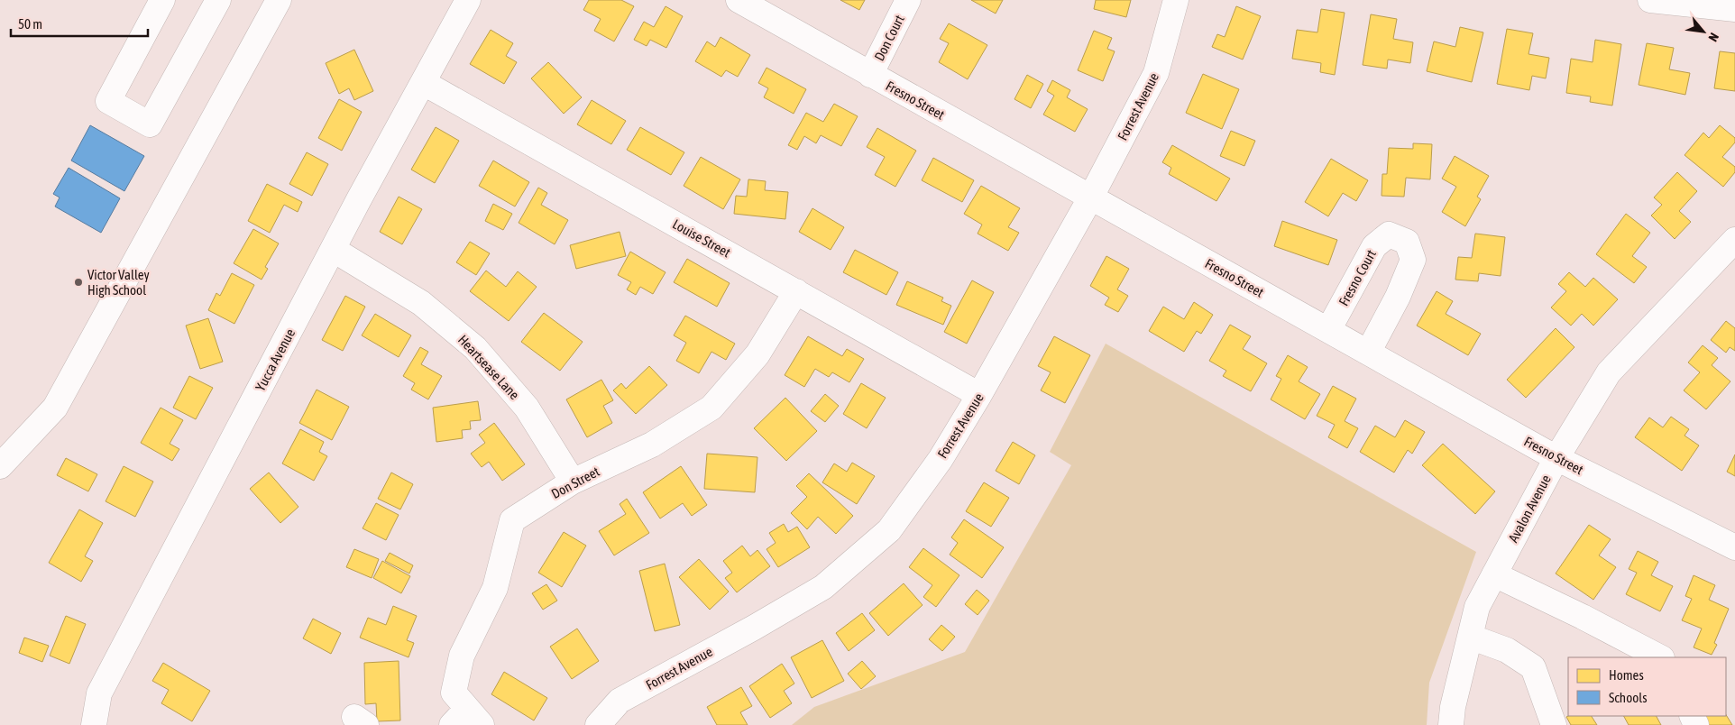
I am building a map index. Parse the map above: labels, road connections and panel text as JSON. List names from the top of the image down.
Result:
{
  "streets": {
    "street": [
      "Don Court",
      "Fresno Street",
      "Forrest Avenue",
      "Louise Street",
      "Fresno Court",
      "Yucca Avenue",
      "Heartsease Lane",
      "Don Street",
      "Avalon Avenue"
    ]
  },
  "crossings": [
    ["Don Court", "Fresno Street"],
    ["Fresno Street", "Forrest Avenue"],
    ["Fresno Street", "Fresno Court"],
    ["Fresno Street", "Avalon Avenue"],
    ["Forrest Avenue", "Louise Street"],
    ["Louise Street", "Yucca Avenue"],
    ["Louise Street", "Don Street"],
    ["Yucca Avenue", "Heartsease Lane"],
    ["Heartsease Lane", "Don Street"]
  ],
  "places": ["Victor Valley High School"],
  "legend": ["Homes", "Schools"],
  "scale_bar": "50 m",
  "north": "bottom right"
}
